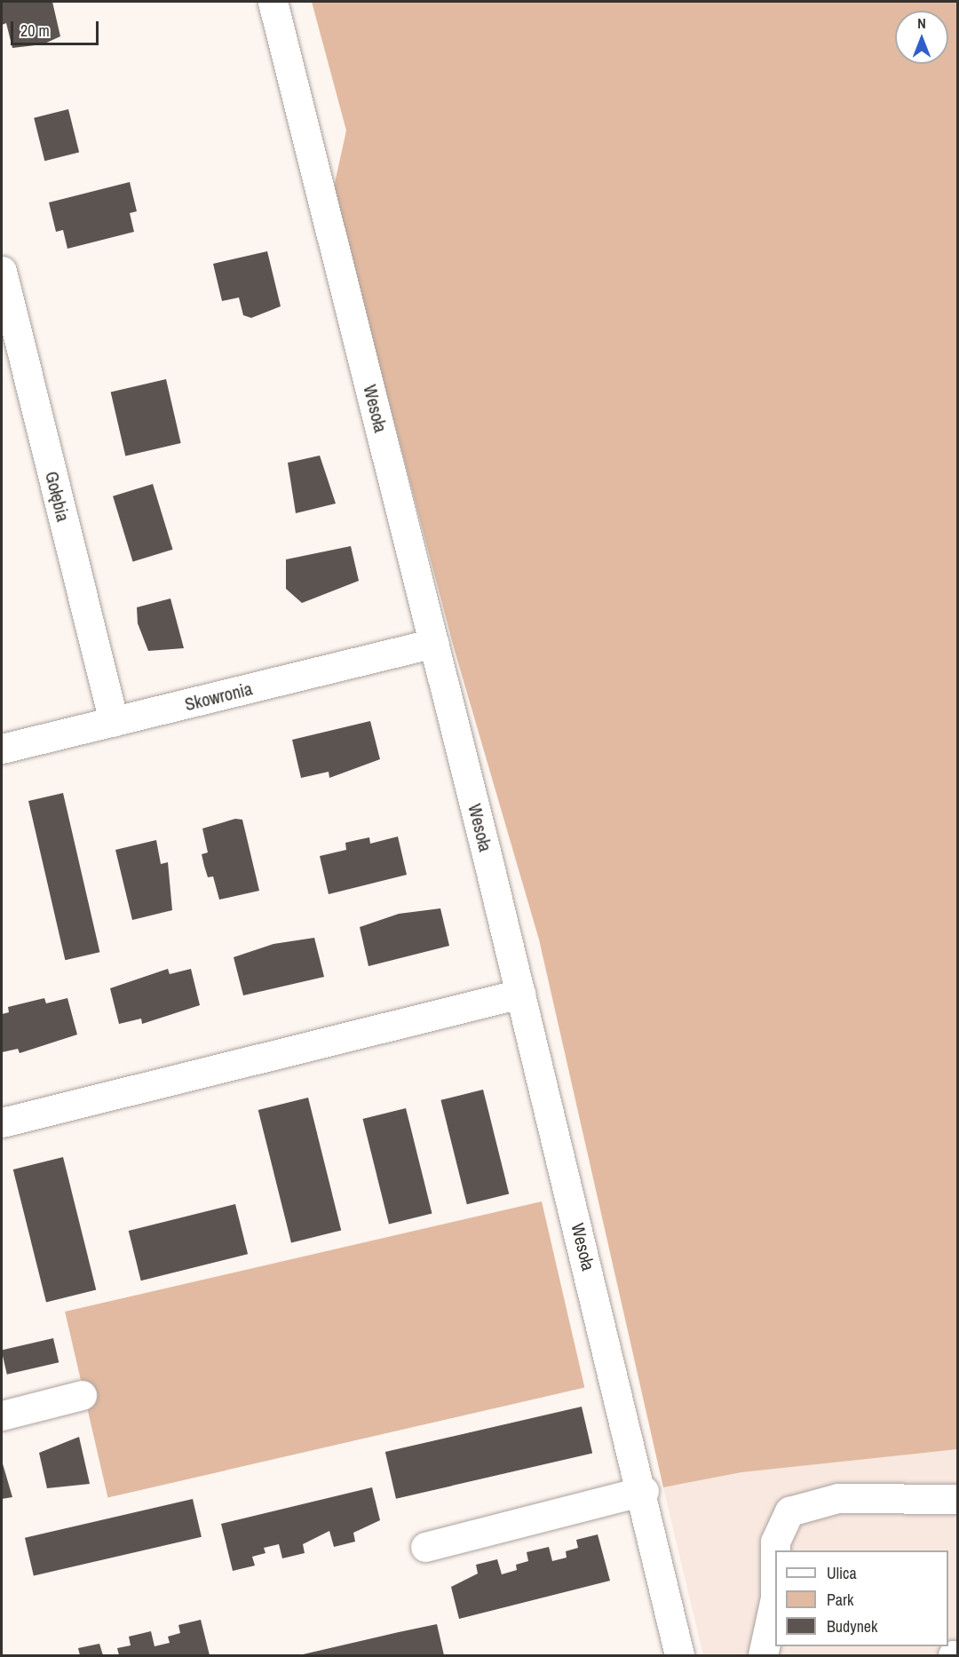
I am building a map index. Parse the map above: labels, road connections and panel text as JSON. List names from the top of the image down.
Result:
{
  "streets": {
    "street": ["Wesoła", "Gołębia", "Skowronia"]
  },
  "crossings": [
    ["Wesoła", "Skowronia"],
    ["Gołębia", "Skowronia"]
  ],
  "legend": ["Ulica", "Park", "Budynek"],
  "scale_bar": "20 m",
  "north": "top"
}
